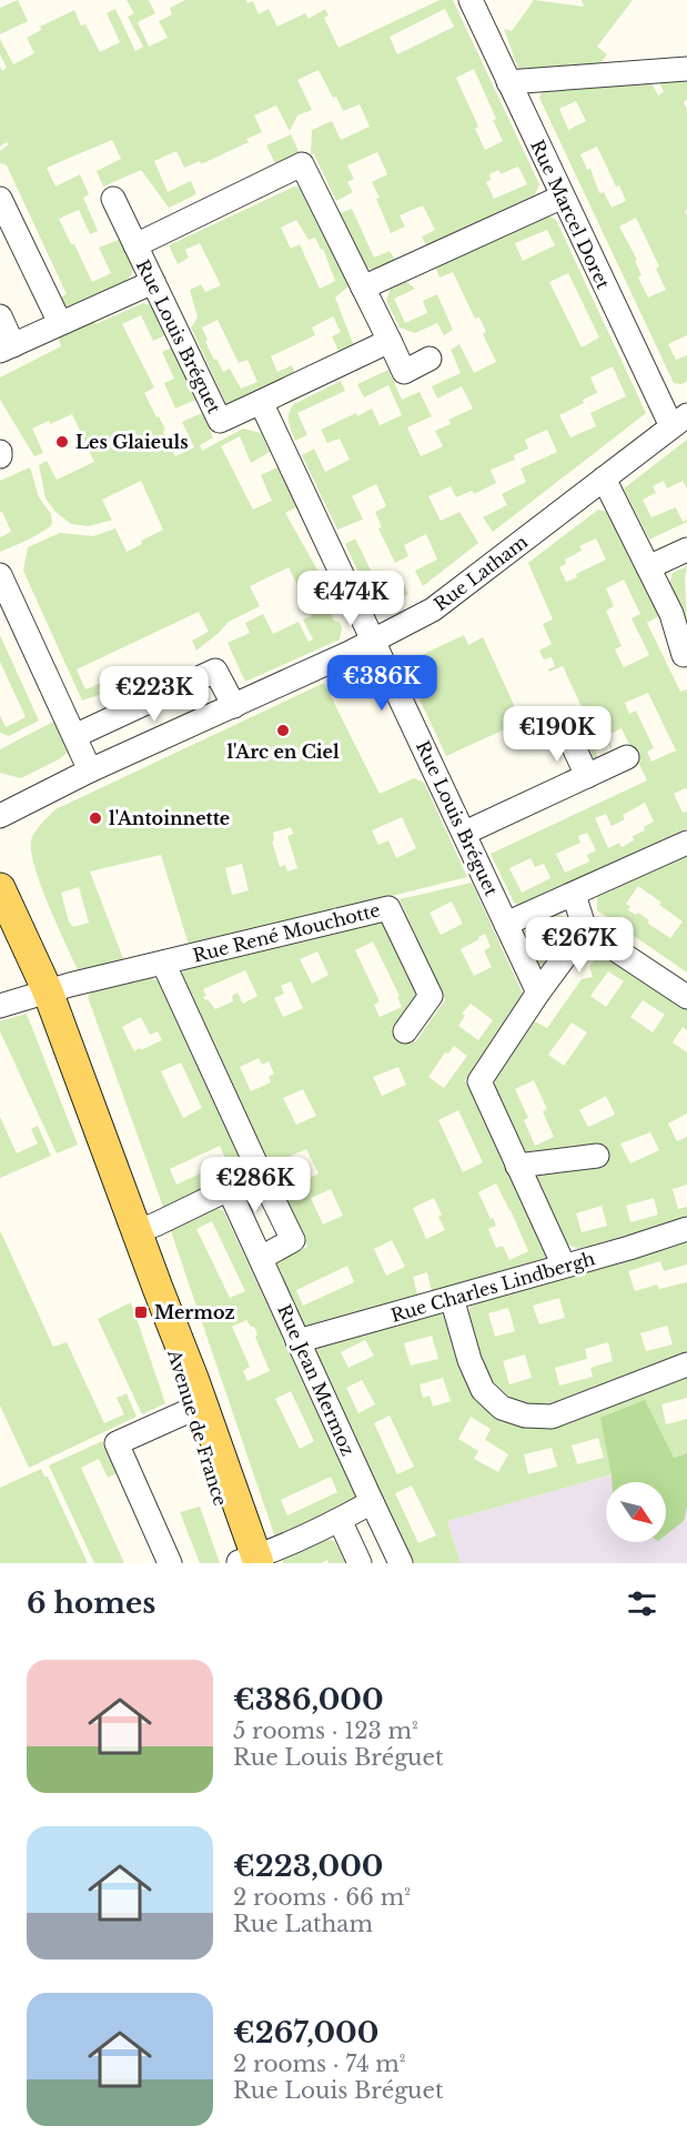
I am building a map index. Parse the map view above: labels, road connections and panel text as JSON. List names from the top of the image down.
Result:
{
  "streets": {
    "main road": ["Avenue de France"],
    "street": [
      "Rue Marcel Doret",
      "Rue Louis Bréguet",
      "Rue Latham",
      "Rue René Mouchotte",
      "Rue Charles Lindbergh",
      "Rue Jean Mermoz"
    ]
  },
  "crossings": [
    ["Rue Marcel Doret", "Rue Latham"],
    ["Rue Louis Bréguet", "Rue Latham"],
    ["Rue René Mouchotte", "Avenue de France"],
    ["Rue Charles Lindbergh", "Rue Jean Mermoz"]
  ],
  "places": {
    "other": ["Les Glaieuls", "l'Arc en Ciel", "l'Antoinnette"],
    "transit": ["Mermoz"]
  },
  "north": "bottom right",
  "page": {
    "price": [
      "€474K",
      "€386K",
      "€223K",
      "€190K",
      "€267K",
      "€286K"
    ],
    "heading": "6 homes",
    "list": [
      {
        "name": "€386,000",
        "note": "5 rooms · 123 m² · Rue Louis Bréguet"
      },
      {
        "name": "€223,000",
        "note": "2 rooms · 66 m² · Rue Latham"
      },
      {
        "name": "€267,000",
        "note": "2 rooms · 74 m² · Rue Louis Bréguet"
      }
    ]
  }
}
